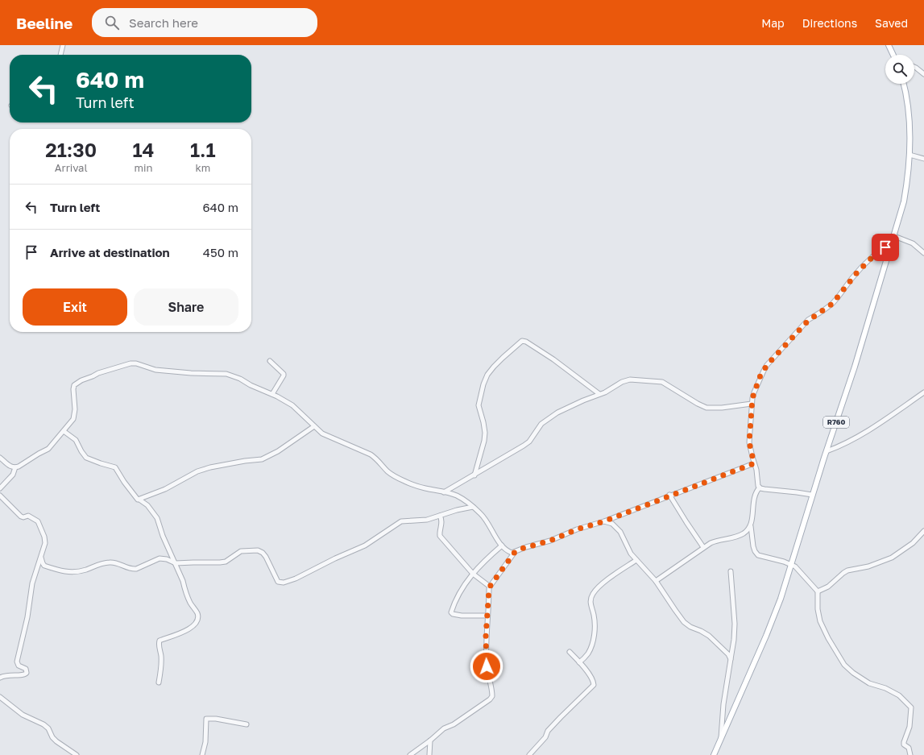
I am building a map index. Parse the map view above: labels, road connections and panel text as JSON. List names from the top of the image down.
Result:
{
  "streets": {
    "main road": ["R760"]
  },
  "page": {
    "header": "Beeline",
    "search": "Search here",
    "nav": ["Map", "Directions", "Saved"],
    "turn": ["640 m", "Turn left"],
    "eta": [
      "21:30",
      "Arrival",
      "14",
      "min",
      "1.1",
      "km"
    ],
    "list": [
      {
        "name": "Turn left",
        "value": "640 m"
      },
      {
        "name": "Arrive at destination",
        "value": "450 m"
      }
    ],
    "buttons": ["Exit", "Share"]
  }
}
